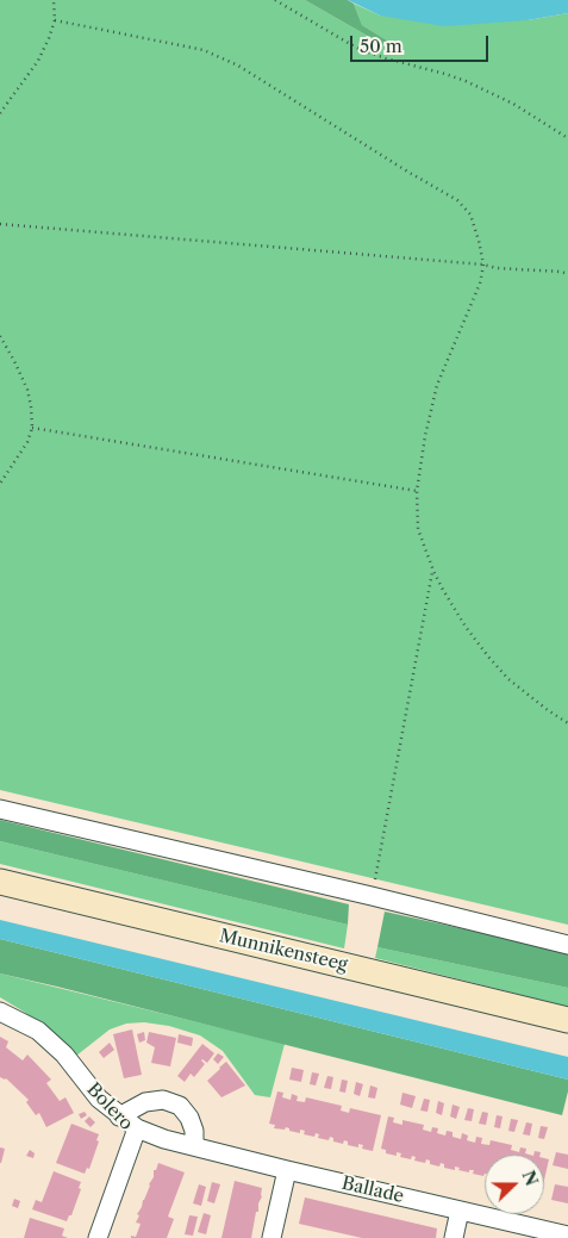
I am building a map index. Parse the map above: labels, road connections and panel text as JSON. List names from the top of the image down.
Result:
{
  "streets": {
    "main road": ["Munnikensteeg"],
    "street": ["Bolero", "Ballade"]
  },
  "crossings": [
    ["Bolero", "Ballade"]
  ],
  "scale_bar": "50 m",
  "north": "right"
}
